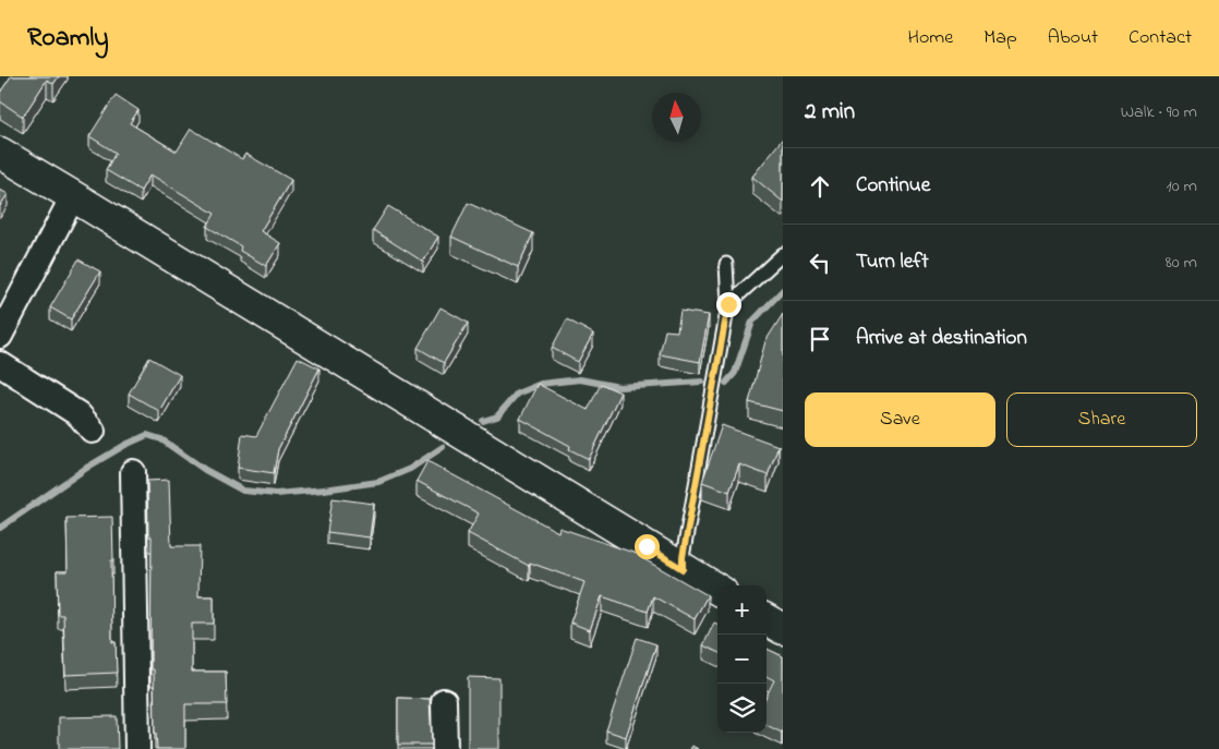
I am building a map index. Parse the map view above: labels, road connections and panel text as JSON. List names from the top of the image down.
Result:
{
  "north": "top",
  "page": {
    "header": "Roamly",
    "nav": [
      "Home",
      "Map",
      "About",
      "Contact"
    ],
    "heading": ["2 min", "Walk · 90 m"],
    "list": [
      ["Continue", "10 m"],
      ["Turn left", "80 m"],
      "Arrive at destination"
    ],
    "buttons": ["Save", "Share"],
    "map_buttons": ["+", "−"]
  }
}
